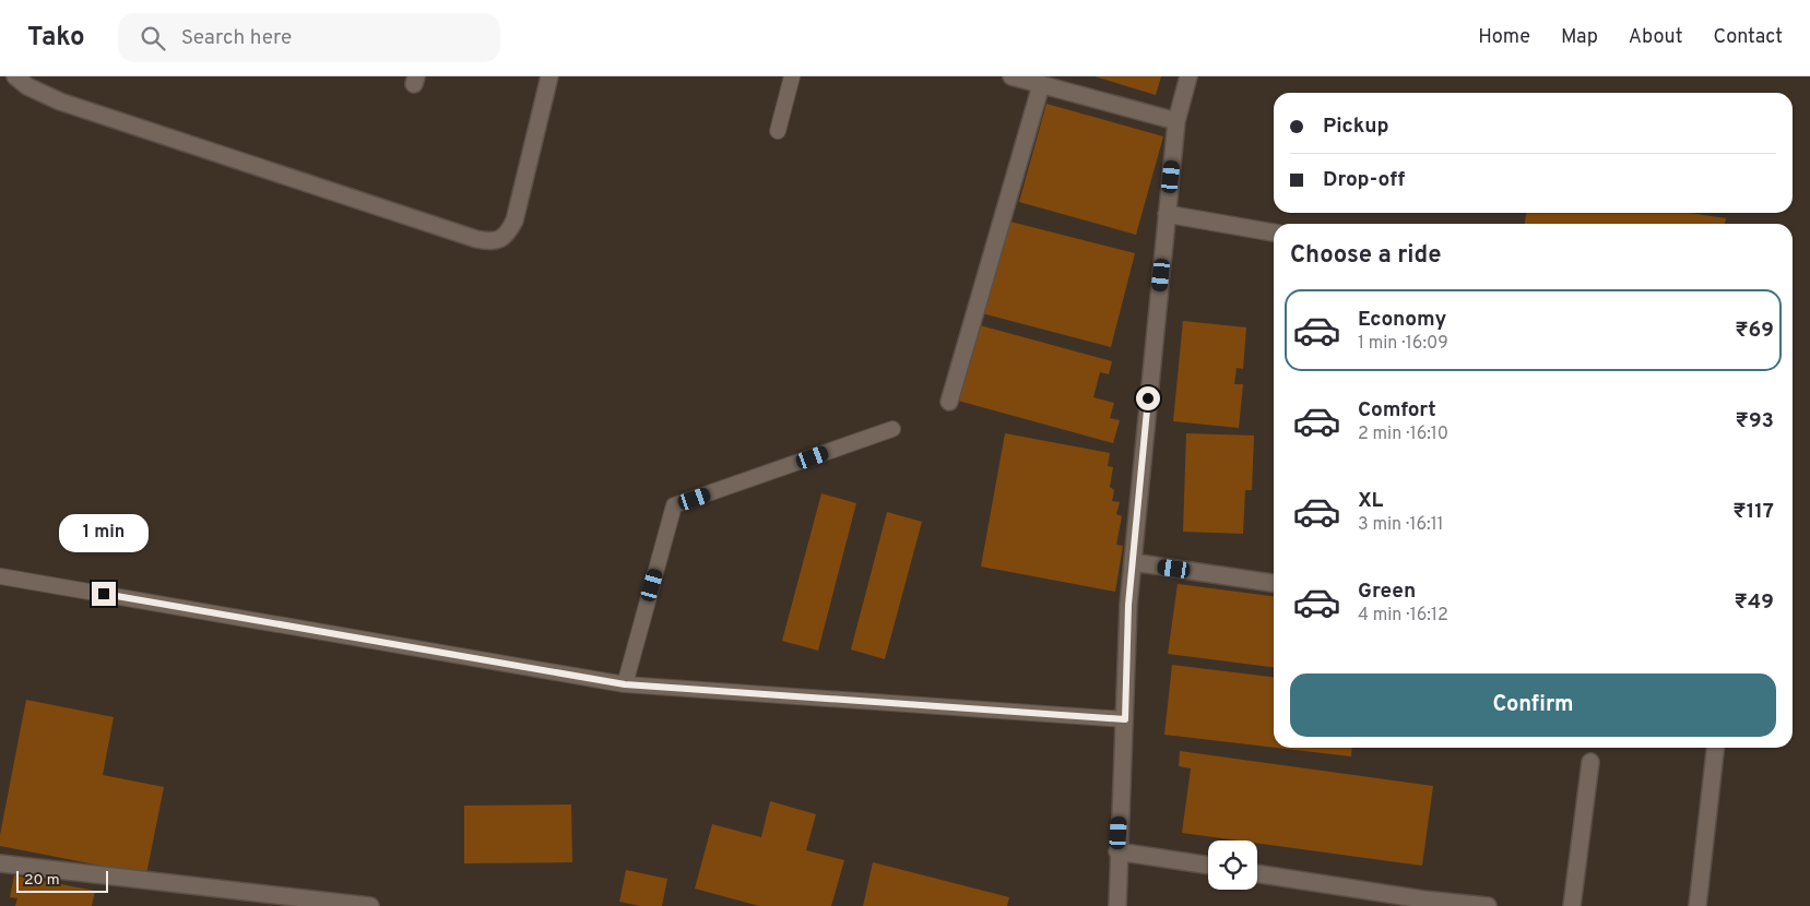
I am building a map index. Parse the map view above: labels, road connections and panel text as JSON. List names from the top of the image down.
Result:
{
  "scale_bar": "20 m",
  "page": {
    "header": "Tako",
    "search": "Search here",
    "nav": [
      "Home",
      "Map",
      "About",
      "Contact"
    ],
    "banner": ["Pickup", "Drop-off"],
    "heading": "Choose a ride",
    "list": [
      {
        "name": "Economy",
        "note": "1 min · 16:09",
        "value": "₹69"
      },
      {
        "name": "Comfort",
        "note": "2 min · 16:10",
        "value": "₹93"
      },
      {
        "name": "XL",
        "note": "3 min · 16:11",
        "value": "₹117"
      },
      {
        "name": "Green",
        "note": "4 min · 16:12",
        "value": "₹49"
      }
    ],
    "bubble": "1 min",
    "buttons": "Confirm",
    "scale": "20 m"
  }
}
